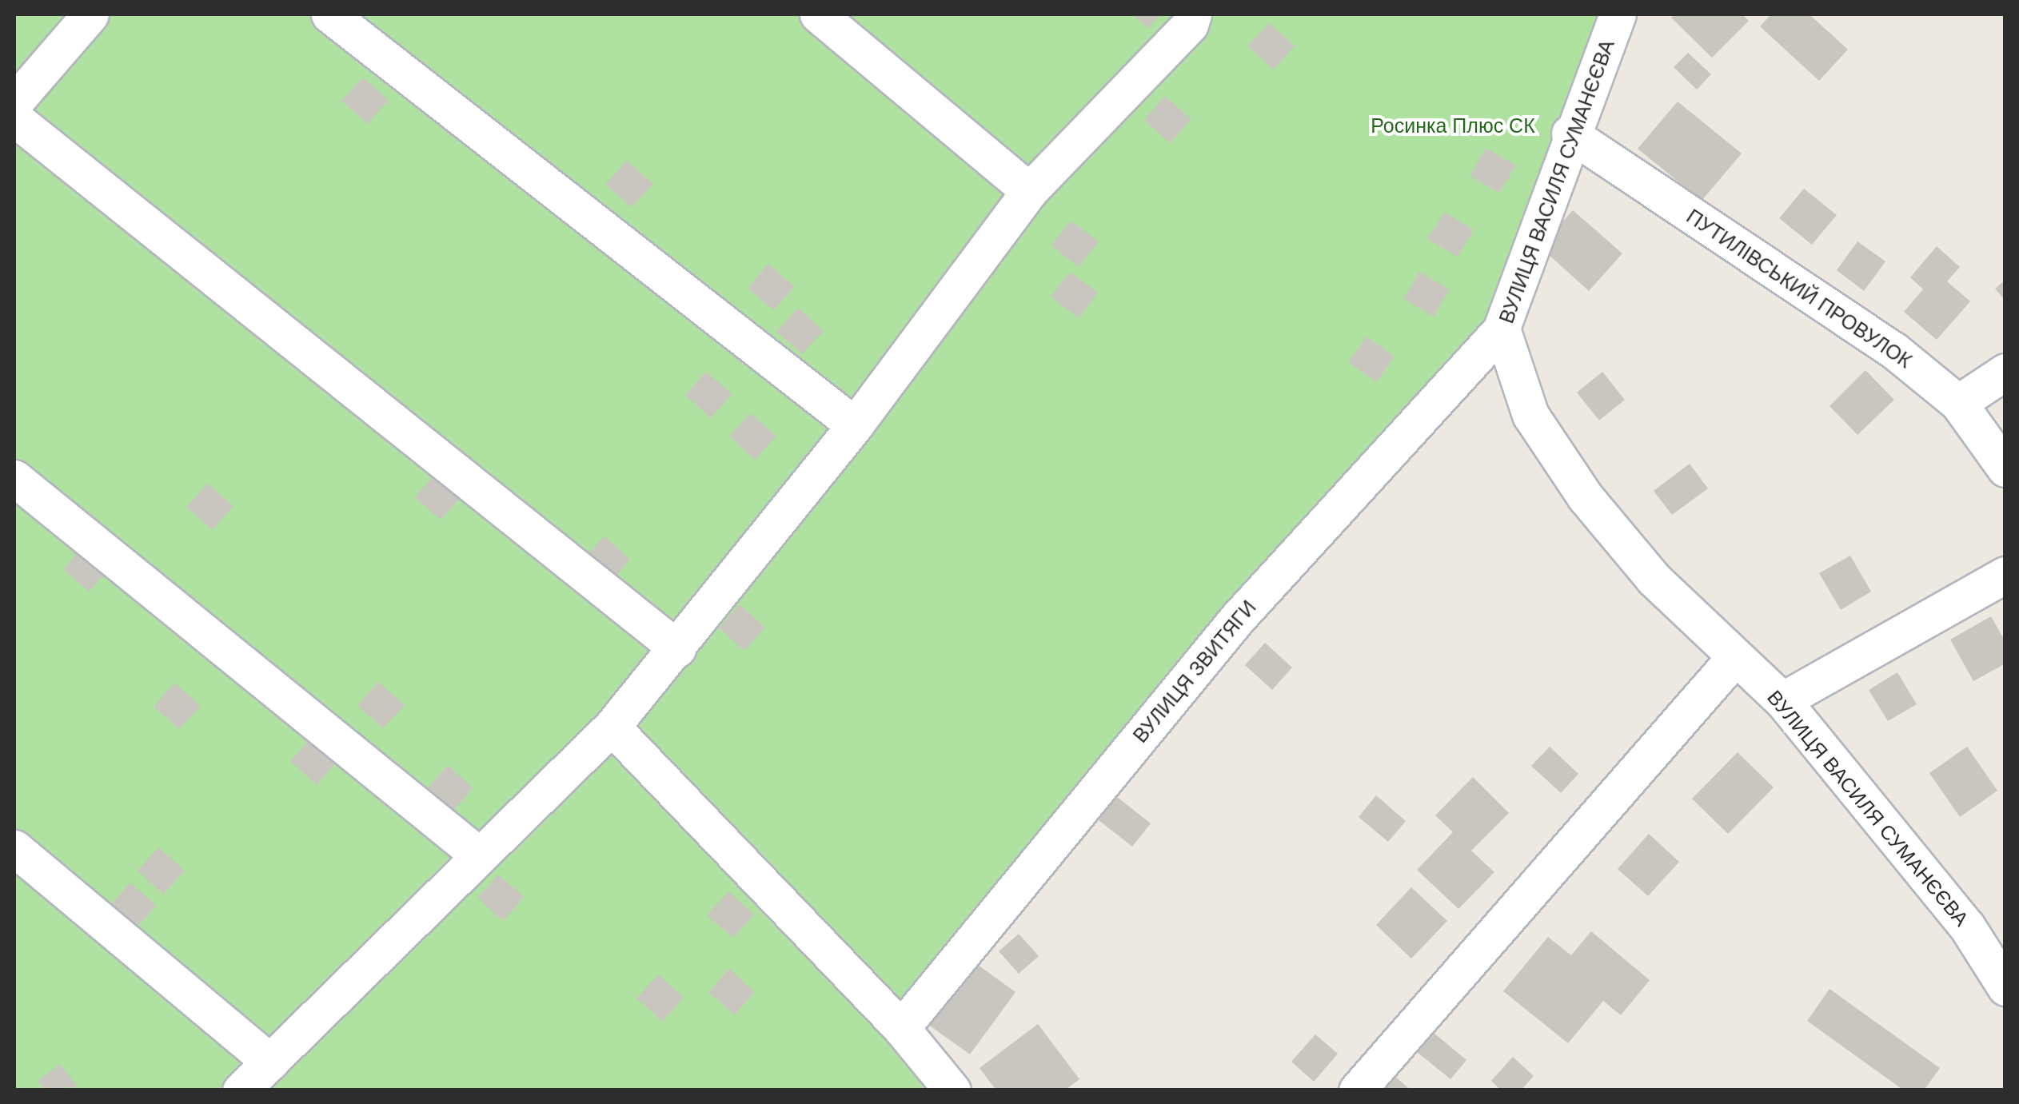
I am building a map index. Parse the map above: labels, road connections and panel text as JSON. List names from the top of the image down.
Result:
{
  "streets": {
    "street": ["ВУЛИЦЯ ВАСИЛЯ СУМАНЄЄВА", "ПУТИЛІВСЬКИЙ ПРОВУЛОК", "ВУЛИЦЯ ЗВИТЯГИ"]
  },
  "crossings": [
    ["ВУЛИЦЯ ВАСИЛЯ СУМАНЄЄВА", "ПУТИЛІВСЬКИЙ ПРОВУЛОК"],
    ["ВУЛИЦЯ ВАСИЛЯ СУМАНЄЄВА", "ВУЛИЦЯ ЗВИТЯГИ"]
  ],
  "parks": ["Росинка Плюс СК"]
}
